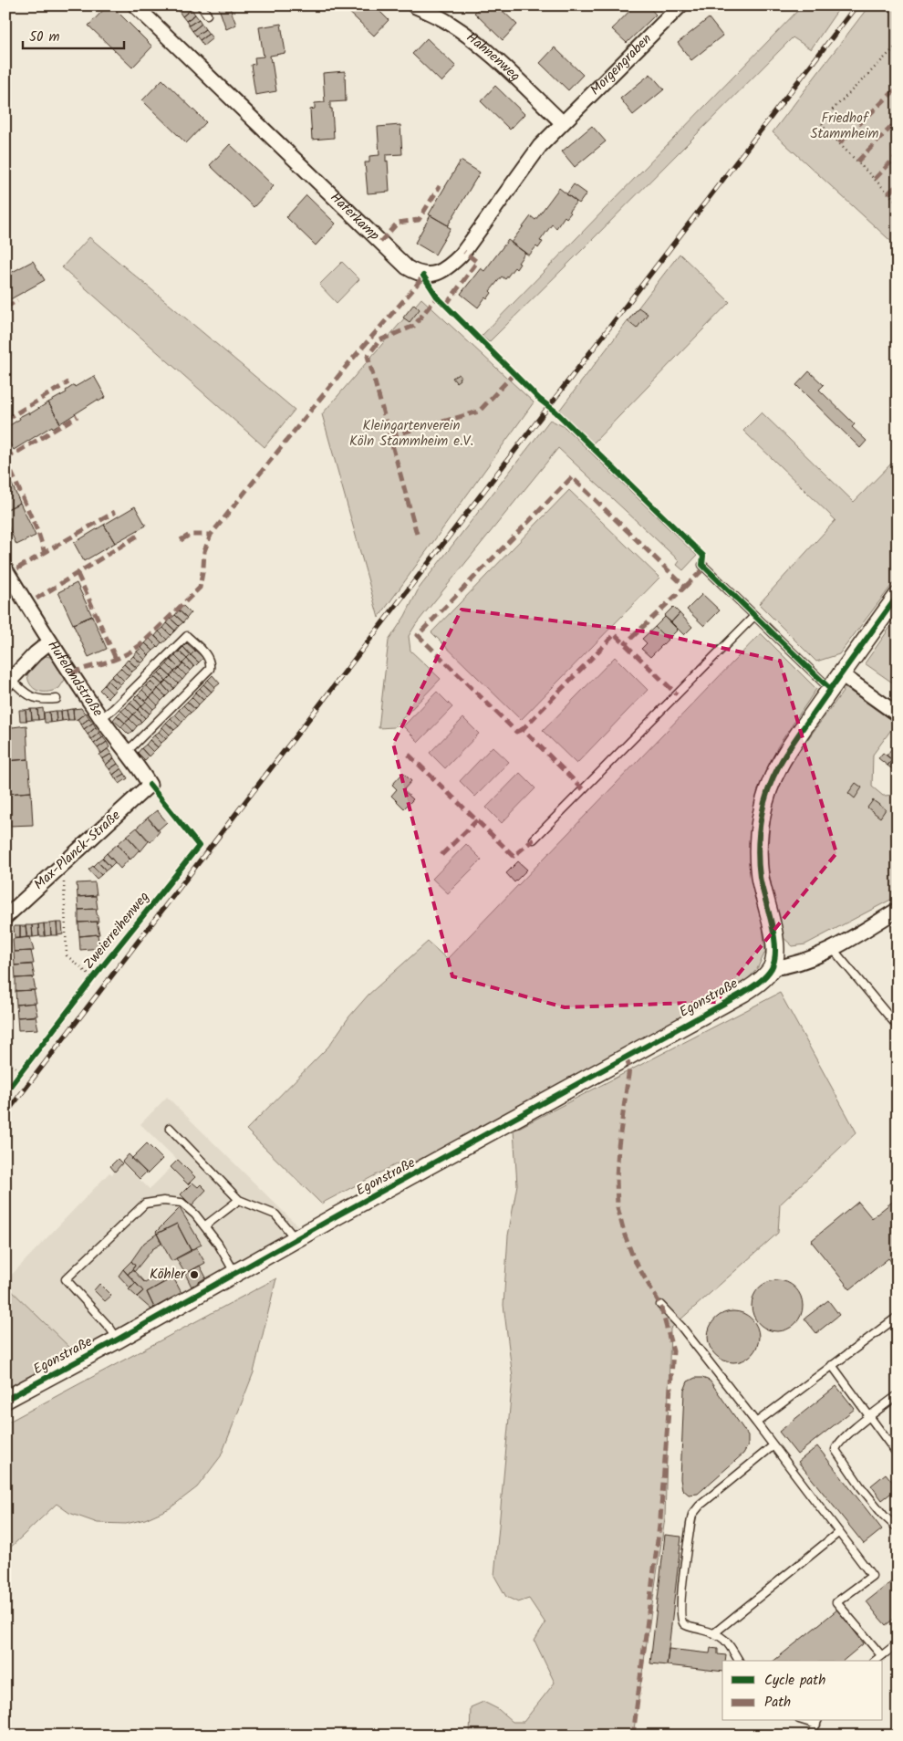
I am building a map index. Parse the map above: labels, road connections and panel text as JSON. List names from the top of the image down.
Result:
{
  "streets": {
    "street": [
      "Hahnenweg",
      "Morgengraben",
      "Haferkamp",
      "Hufelandstraße",
      "Max-Planck-Straße",
      "Egonstraße"
    ],
    "cycle path": ["Zweierreihenweg"]
  },
  "crossings": [
    ["Hahnenweg", "Morgengraben"],
    ["Hahnenweg", "Haferkamp"],
    ["Morgengraben", "Haferkamp"],
    ["Hufelandstraße", "Max-Planck-Straße"]
  ],
  "parks": ["Friedhof Stammheim", "Kleingartenverein Köln Stammheim e.V."],
  "places": ["Köhler"],
  "legend": ["Cycle path", "Path"],
  "scale_bar": "50 m"
}
